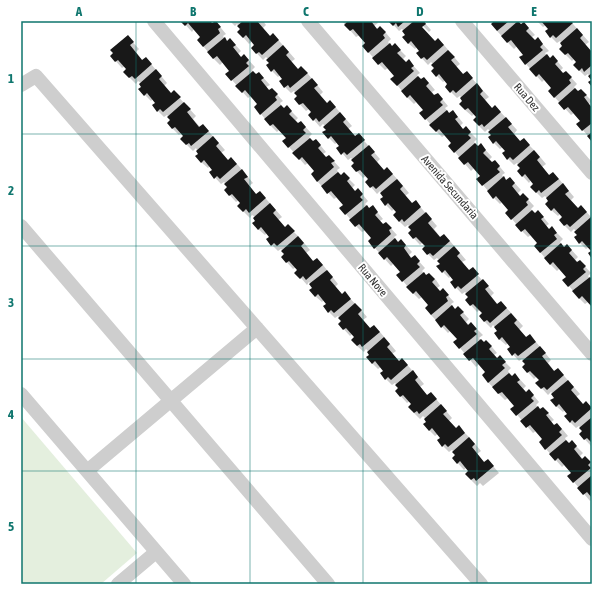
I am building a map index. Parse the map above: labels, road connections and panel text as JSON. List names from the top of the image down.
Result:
{
  "streets": {
    "street": ["Rua Dez", "Avenida Secundaria", "Rua Nove"]
  },
  "grid": {
    "columns": [
      "A",
      "B",
      "C",
      "D",
      "E"
    ],
    "rows": [
      "1",
      "2",
      "3",
      "4",
      "5"
    ]
  }
}
